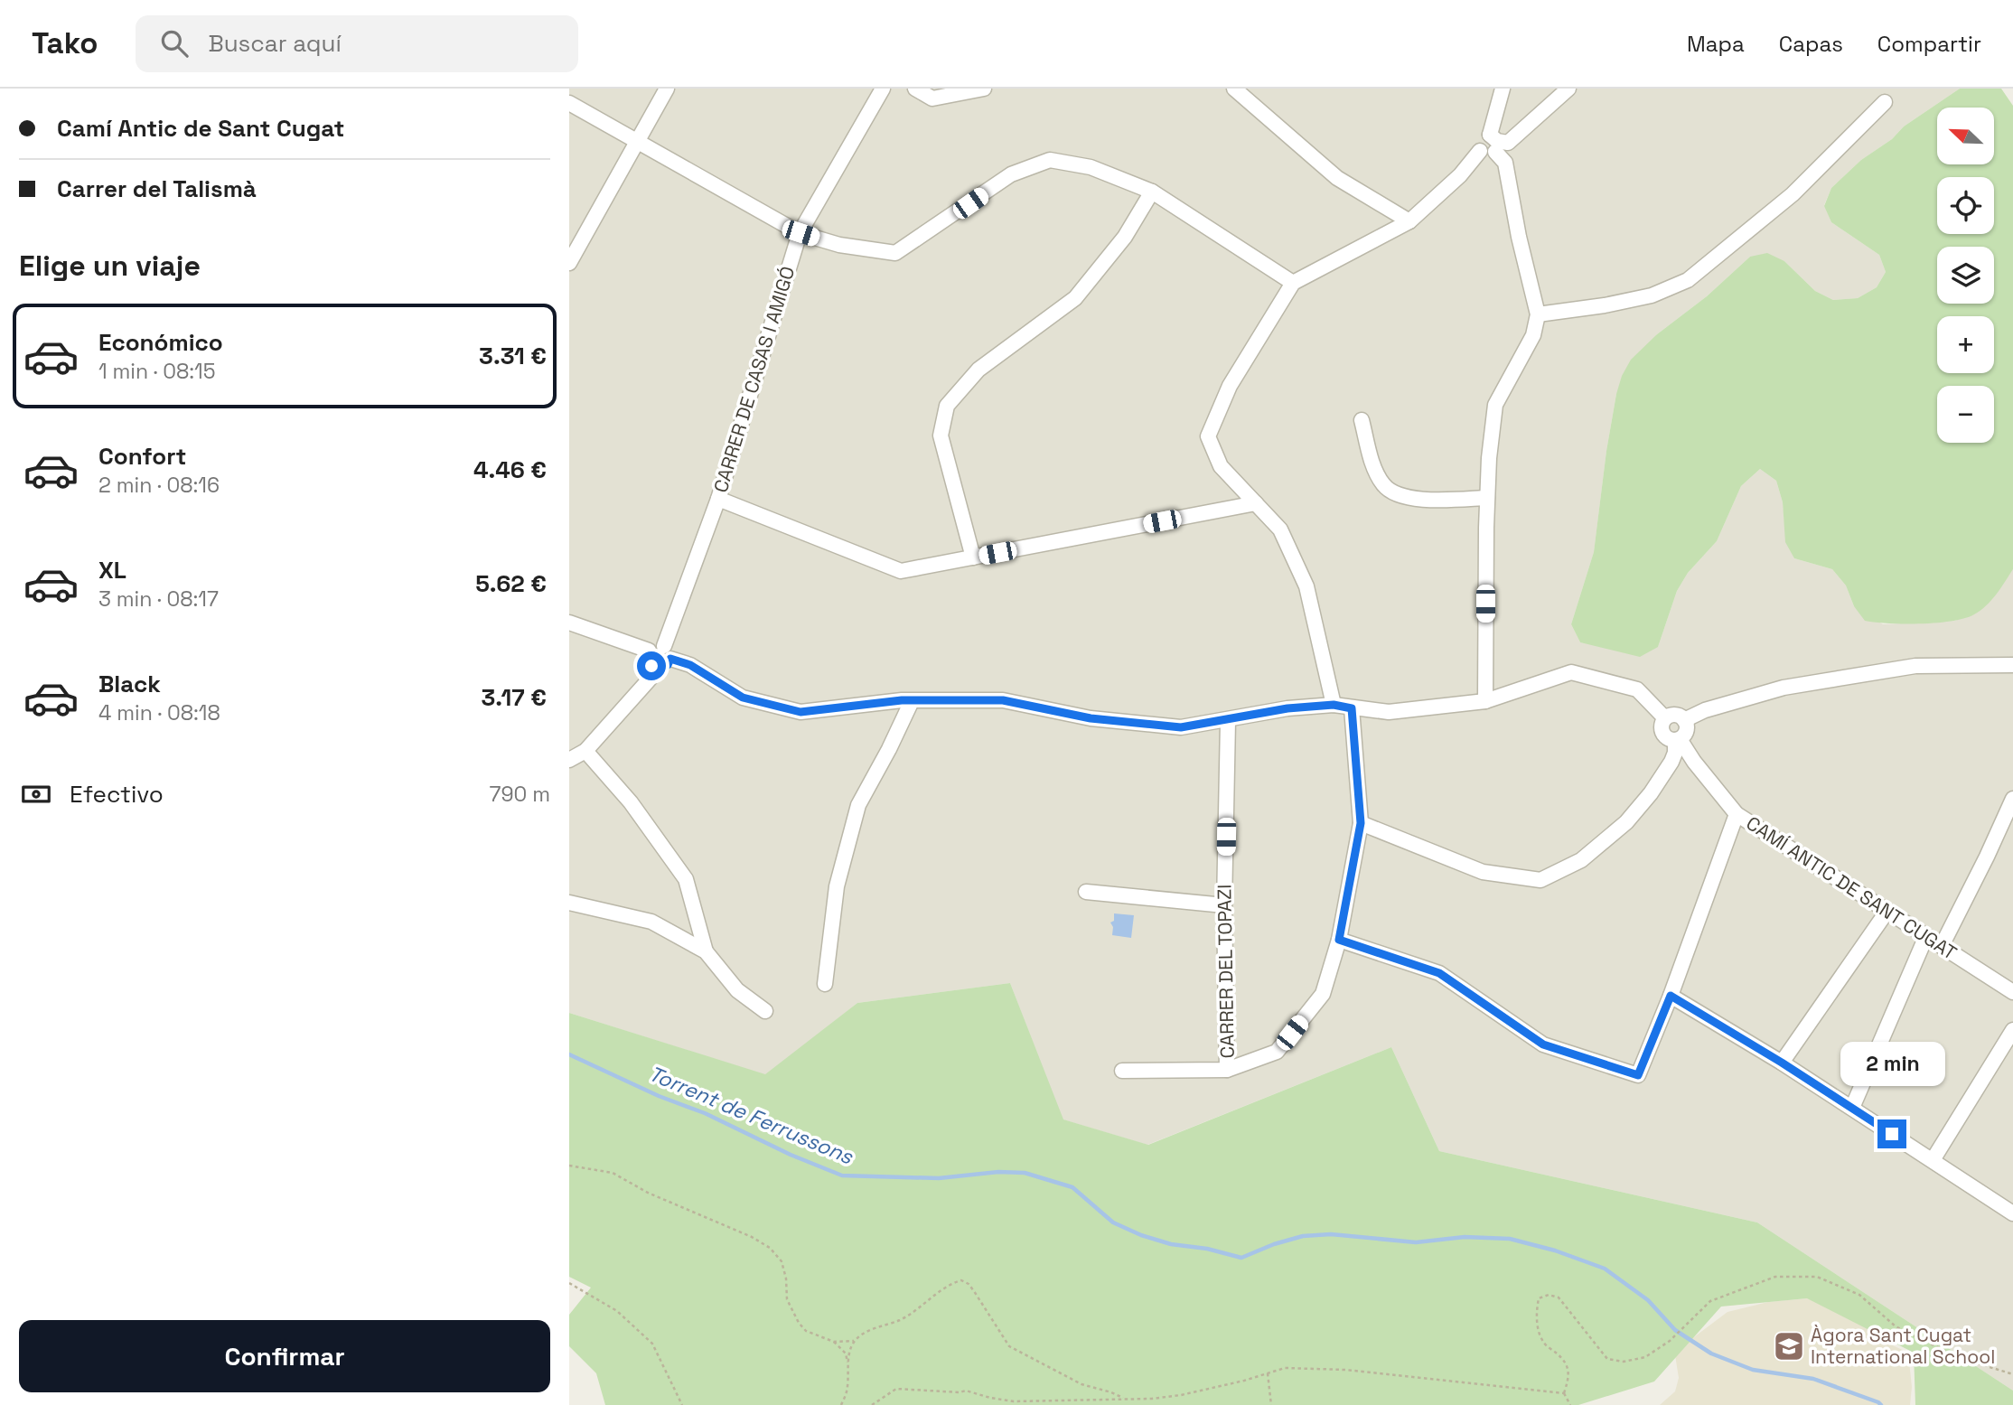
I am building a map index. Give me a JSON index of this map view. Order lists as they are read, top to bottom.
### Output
{
  "streets": {
    "street": ["CARRER DE CASAS I AMIGÓ", "CAMÍ ANTIC DE SANT CUGAT", "CARRER DEL TOPAZI"]
  },
  "water": ["Torrent de Ferrussons"],
  "places": {
    "school or university": ["Àgora Sant Cugat International School"]
  },
  "north": "top left",
  "page": {
    "header": "Tako",
    "search": "Buscar aquí",
    "nav": ["Mapa", "Capas", "Compartir"],
    "banner": ["Camí Antic de Sant Cugat", "Carrer del Talismà"],
    "map_buttons": ["+", "−"],
    "heading": "Elige un viaje",
    "list": [
      {
        "name": "Económico",
        "note": "1 min · 08:15",
        "value": "3.31 €"
      },
      {
        "name": "Confort",
        "note": "2 min · 08:16",
        "value": "4.46 €"
      },
      {
        "name": "XL",
        "note": "3 min · 08:17",
        "value": "5.62 €"
      },
      {
        "name": "Black",
        "note": "4 min · 08:18",
        "value": "3.17 €"
      }
    ],
    "pay": ["Efectivo", "790 m"],
    "bubble": "2 min",
    "buttons": "Confirmar"
  }
}
